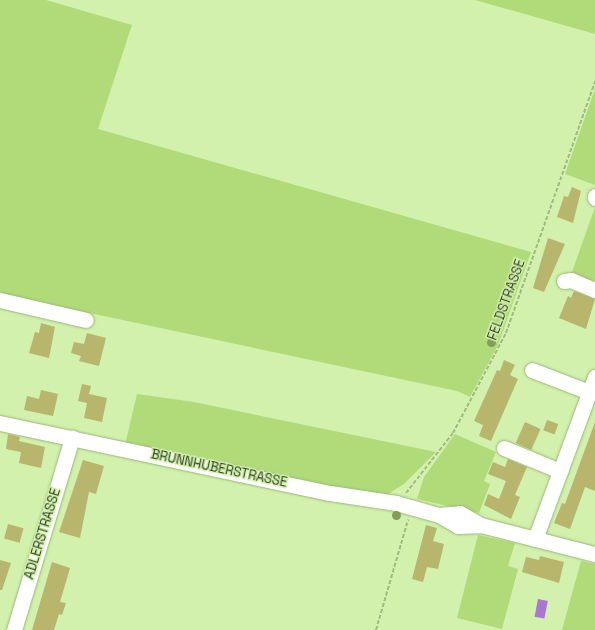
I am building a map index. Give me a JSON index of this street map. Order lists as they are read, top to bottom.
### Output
{
  "streets": {
    "street": ["BRUNNHUBERSTRASSE", "ADLERSTRASSE"],
    "path": ["FELDSTRASSE"]
  },
  "crossings": [
    ["FELDSTRASSE", "BRUNNHUBERSTRASSE"],
    ["BRUNNHUBERSTRASSE", "ADLERSTRASSE"]
  ]
}
